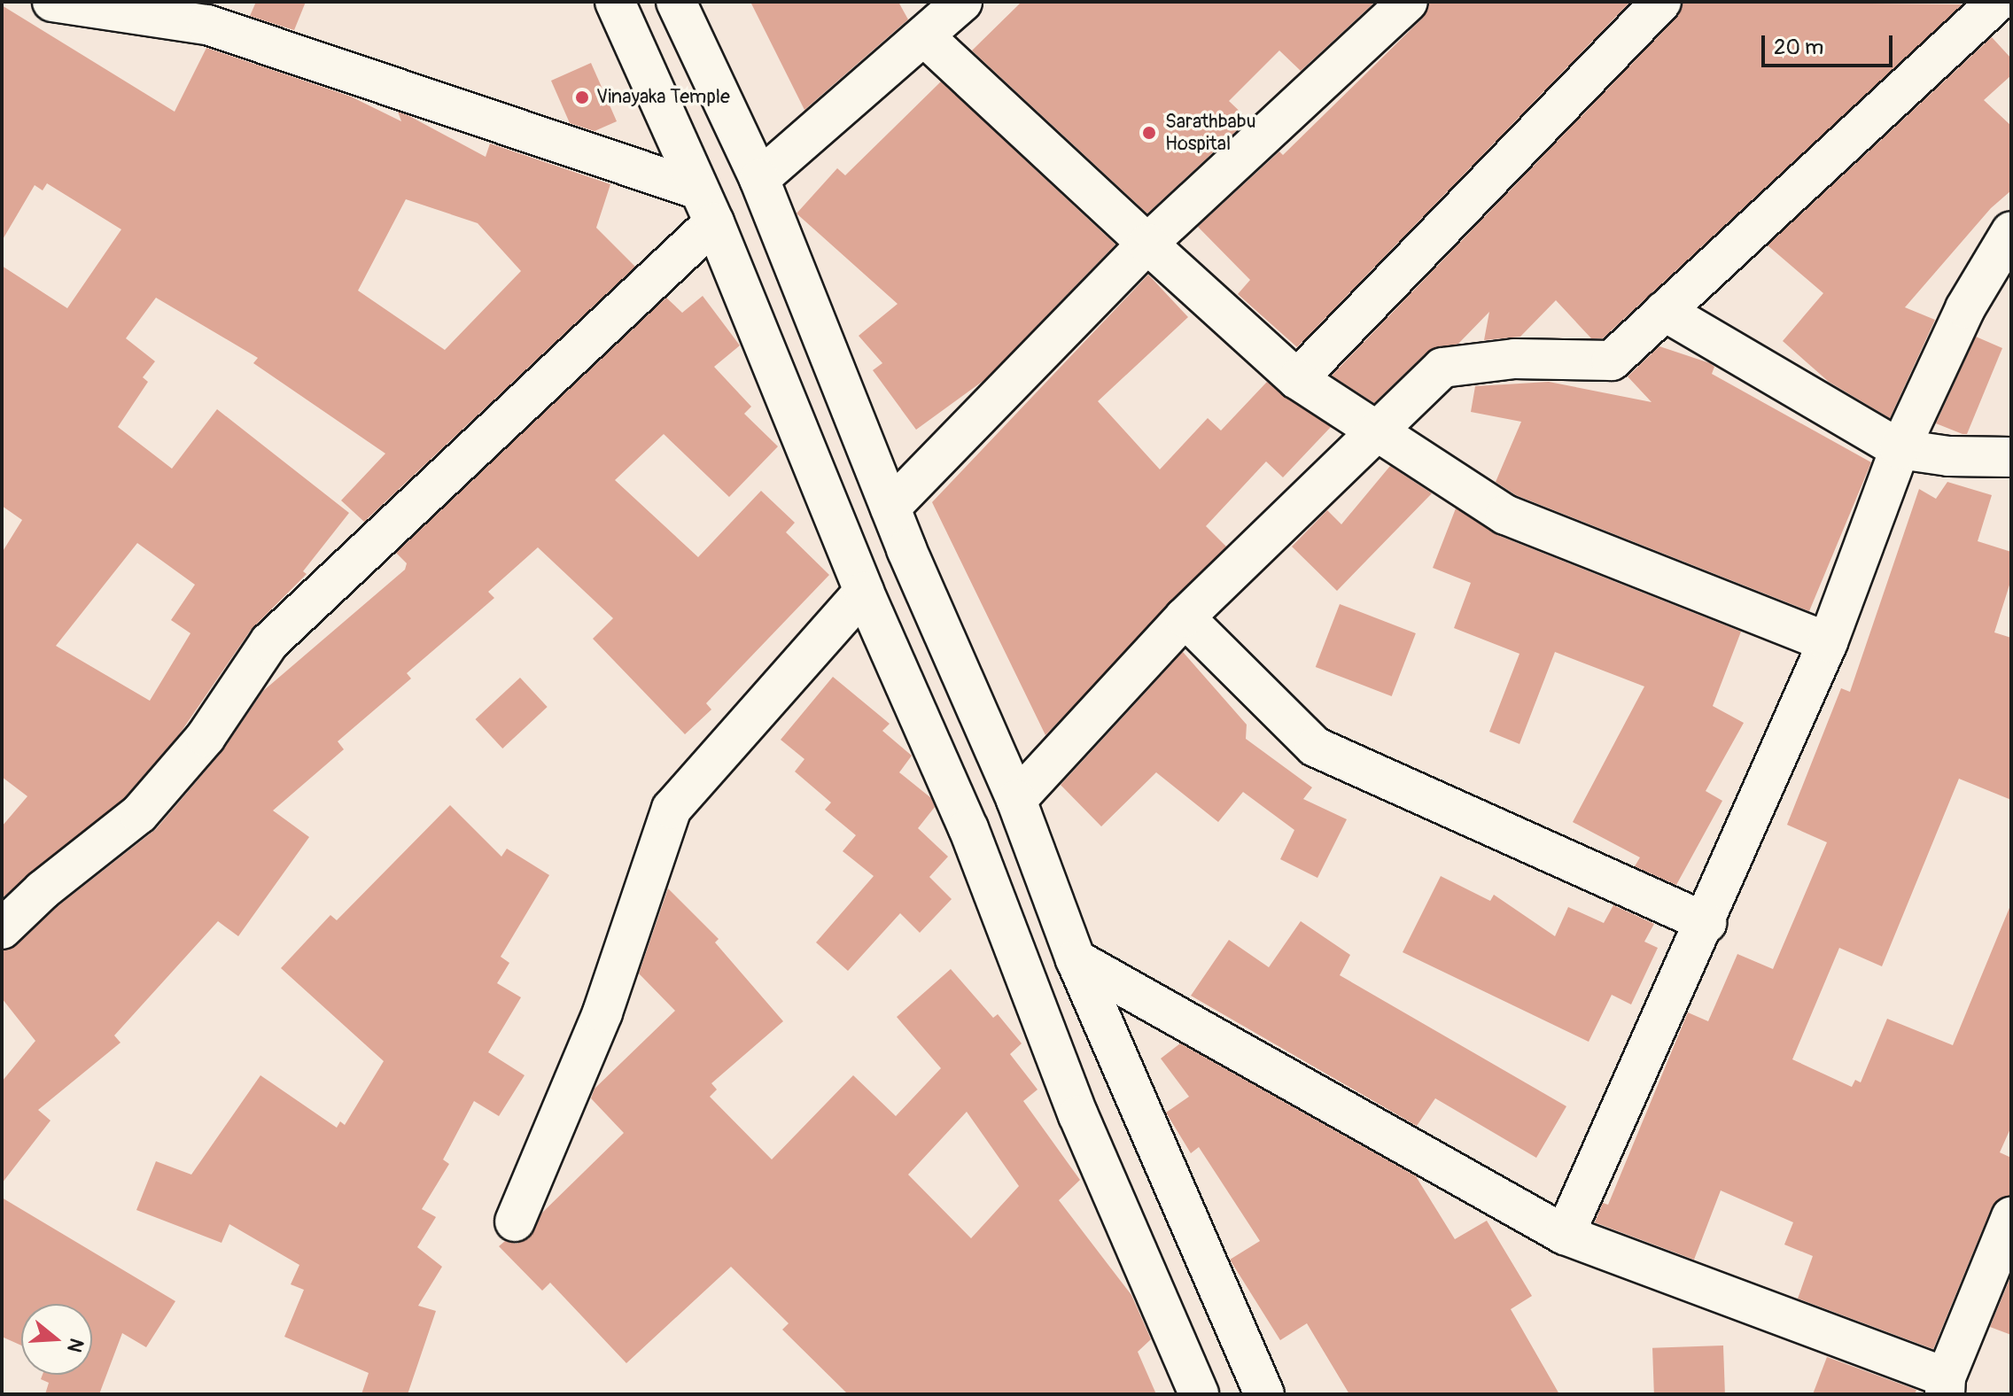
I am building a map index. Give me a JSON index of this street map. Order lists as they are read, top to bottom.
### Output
{
  "places": ["Vinayaka Temple", "Sarathbabu Hospital"],
  "scale_bar": "20 m",
  "north": "right"
}
